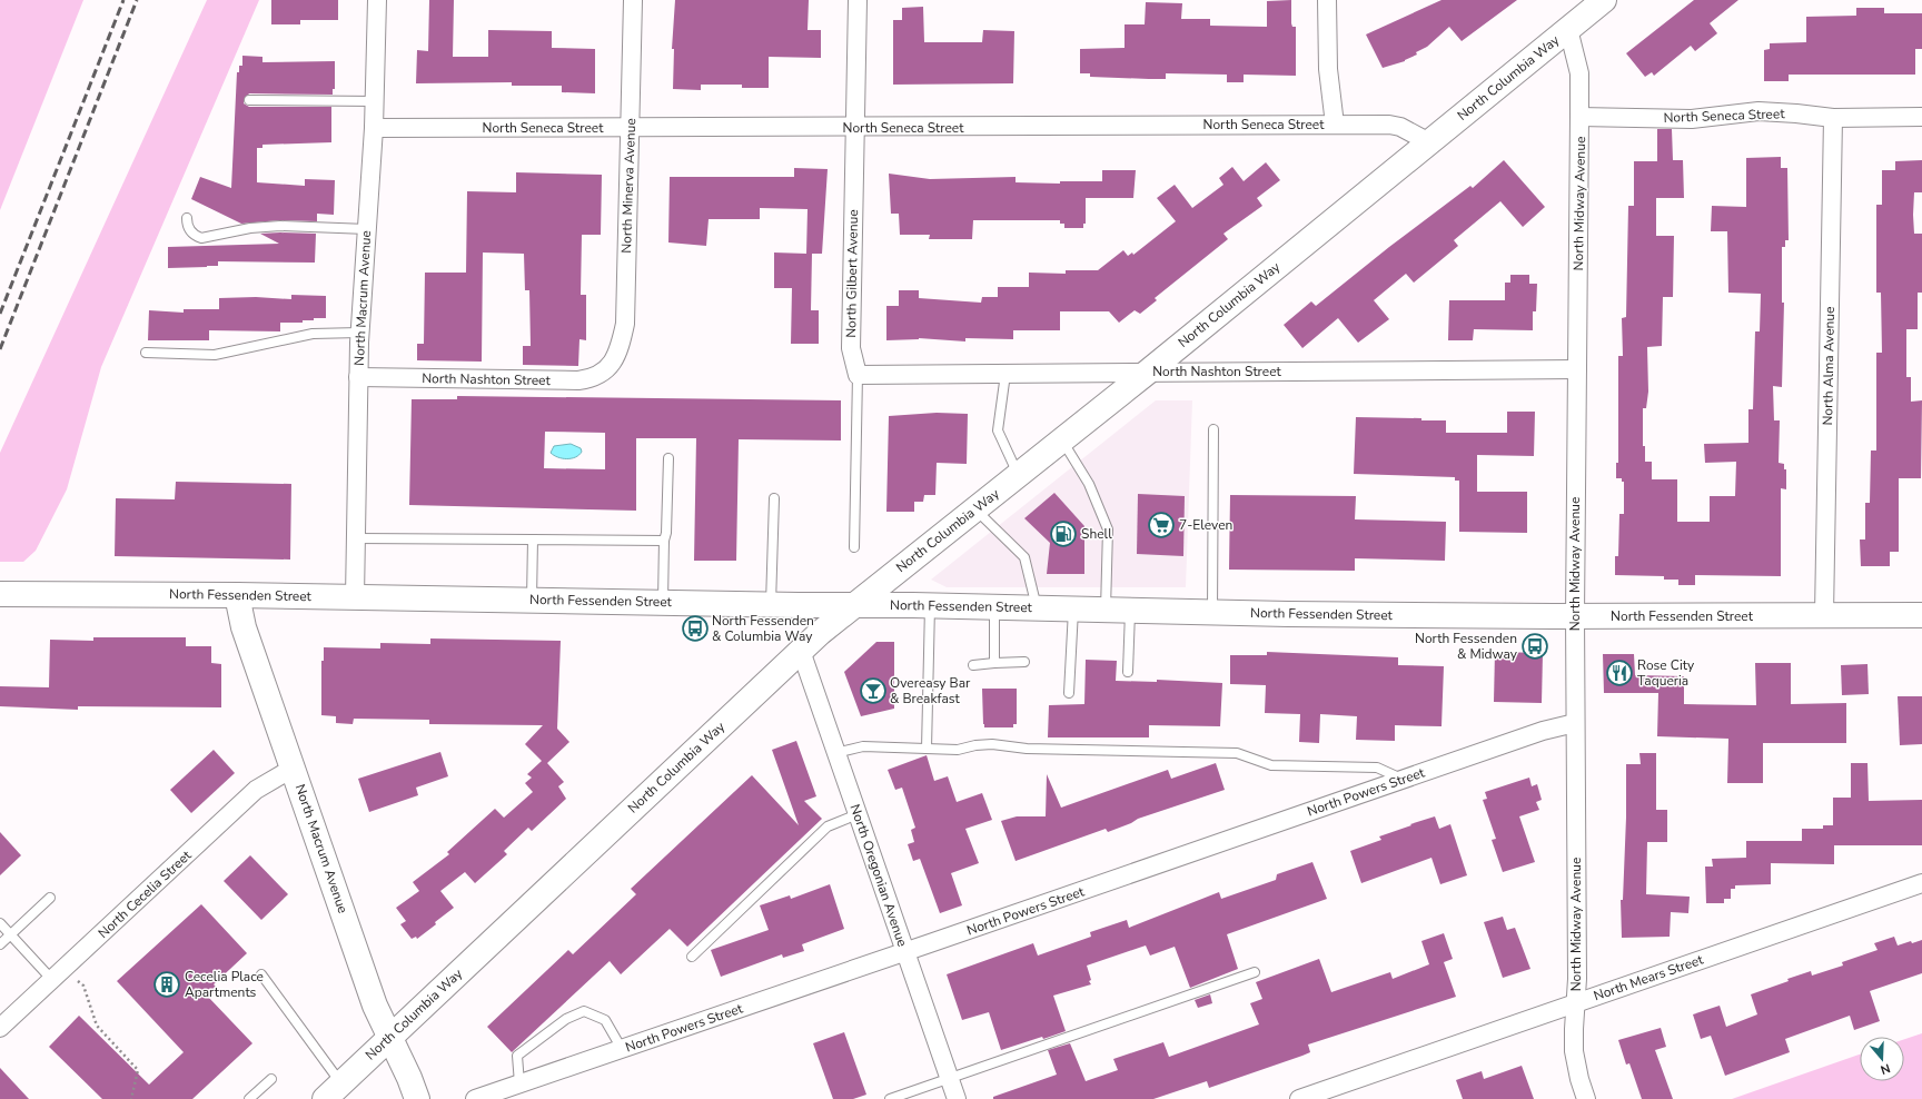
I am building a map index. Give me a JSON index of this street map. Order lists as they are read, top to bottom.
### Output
{
  "streets": {
    "street": [
      "North Columbia Way",
      "North Seneca Street",
      "North Minerva Avenue",
      "North Midway Avenue",
      "North Gilbert Avenue",
      "North Macrum Avenue",
      "North Alma Avenue",
      "North Nashton Street",
      "North Fessenden Street",
      "North Powers Street",
      "North Oregonian Avenue",
      "North Cecelia Street",
      "North Mears Street"
    ]
  },
  "crossings": [
    ["North Columbia Way", "North Seneca Street"],
    ["North Columbia Way", "North Midway Avenue"],
    ["North Columbia Way", "North Macrum Avenue"],
    ["North Columbia Way", "North Nashton Street"],
    ["North Columbia Way", "North Fessenden Street"],
    ["North Columbia Way", "North Oregonian Avenue"],
    ["North Seneca Street", "North Minerva Avenue"],
    ["North Seneca Street", "North Midway Avenue"],
    ["North Seneca Street", "North Gilbert Avenue"],
    ["North Seneca Street", "North Macrum Avenue"],
    ["North Seneca Street", "North Alma Avenue"],
    ["North Minerva Avenue", "North Nashton Street"],
    ["North Midway Avenue", "North Nashton Street"],
    ["North Midway Avenue", "North Fessenden Street"],
    ["North Midway Avenue", "North Powers Street"],
    ["North Midway Avenue", "North Mears Street"],
    ["North Gilbert Avenue", "North Nashton Street"],
    ["North Macrum Avenue", "North Nashton Street"],
    ["North Macrum Avenue", "North Fessenden Street"],
    ["North Macrum Avenue", "North Cecelia Street"],
    ["North Alma Avenue", "North Fessenden Street"],
    ["North Powers Street", "North Oregonian Avenue"]
  ],
  "places": {
    "supermarket": ["7-Eleven"],
    "fuel station": ["Shell"],
    "bus stop": ["North Fessenden & Columbia Way", "North Fessenden & Midway"],
    "restaurant": ["Rose City Taqueria"],
    "bar": ["Overeasy Bar & Breakfast"],
    "building": ["Cecelia Place Apartments"]
  },
  "north": "bottom"
}
